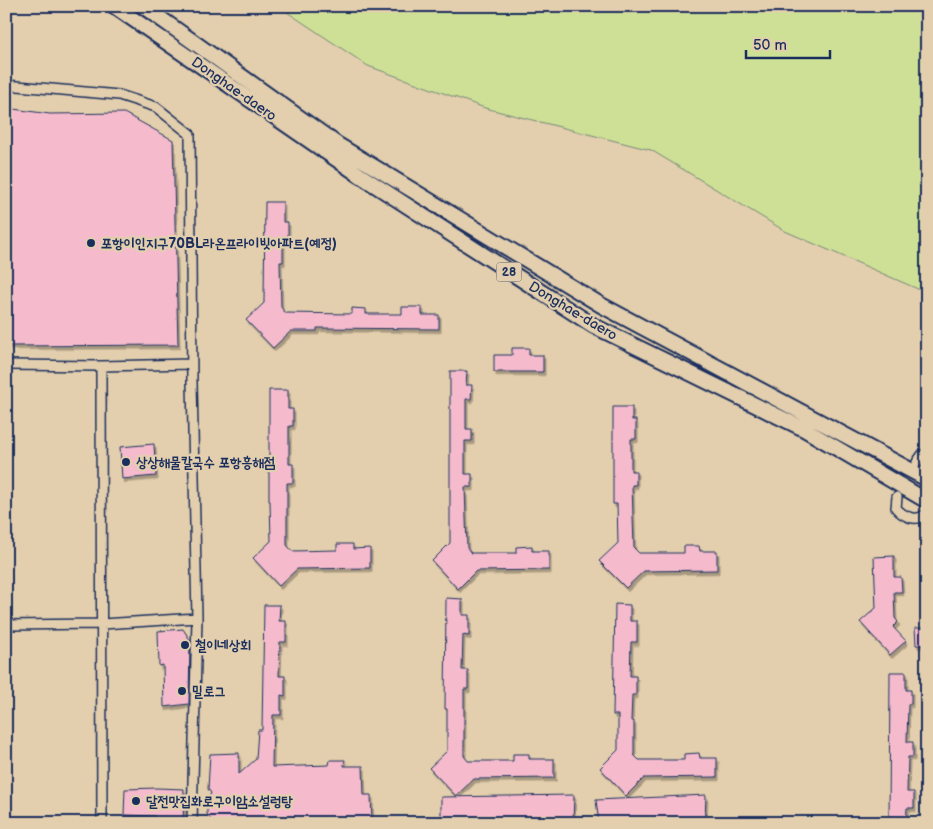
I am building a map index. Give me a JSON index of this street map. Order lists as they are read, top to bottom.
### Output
{
  "streets": {
    "main road": ["Donghae-daero", "28"]
  },
  "places": [
    "포항이인지구70BL라온프라이빗아파트(예정)",
    "상상해물칼국수 포항흥해점",
    "철이네상회",
    "밀로그",
    "달전맛집화로구이암소설렁탕"
  ],
  "scale_bar": "50 m"
}
